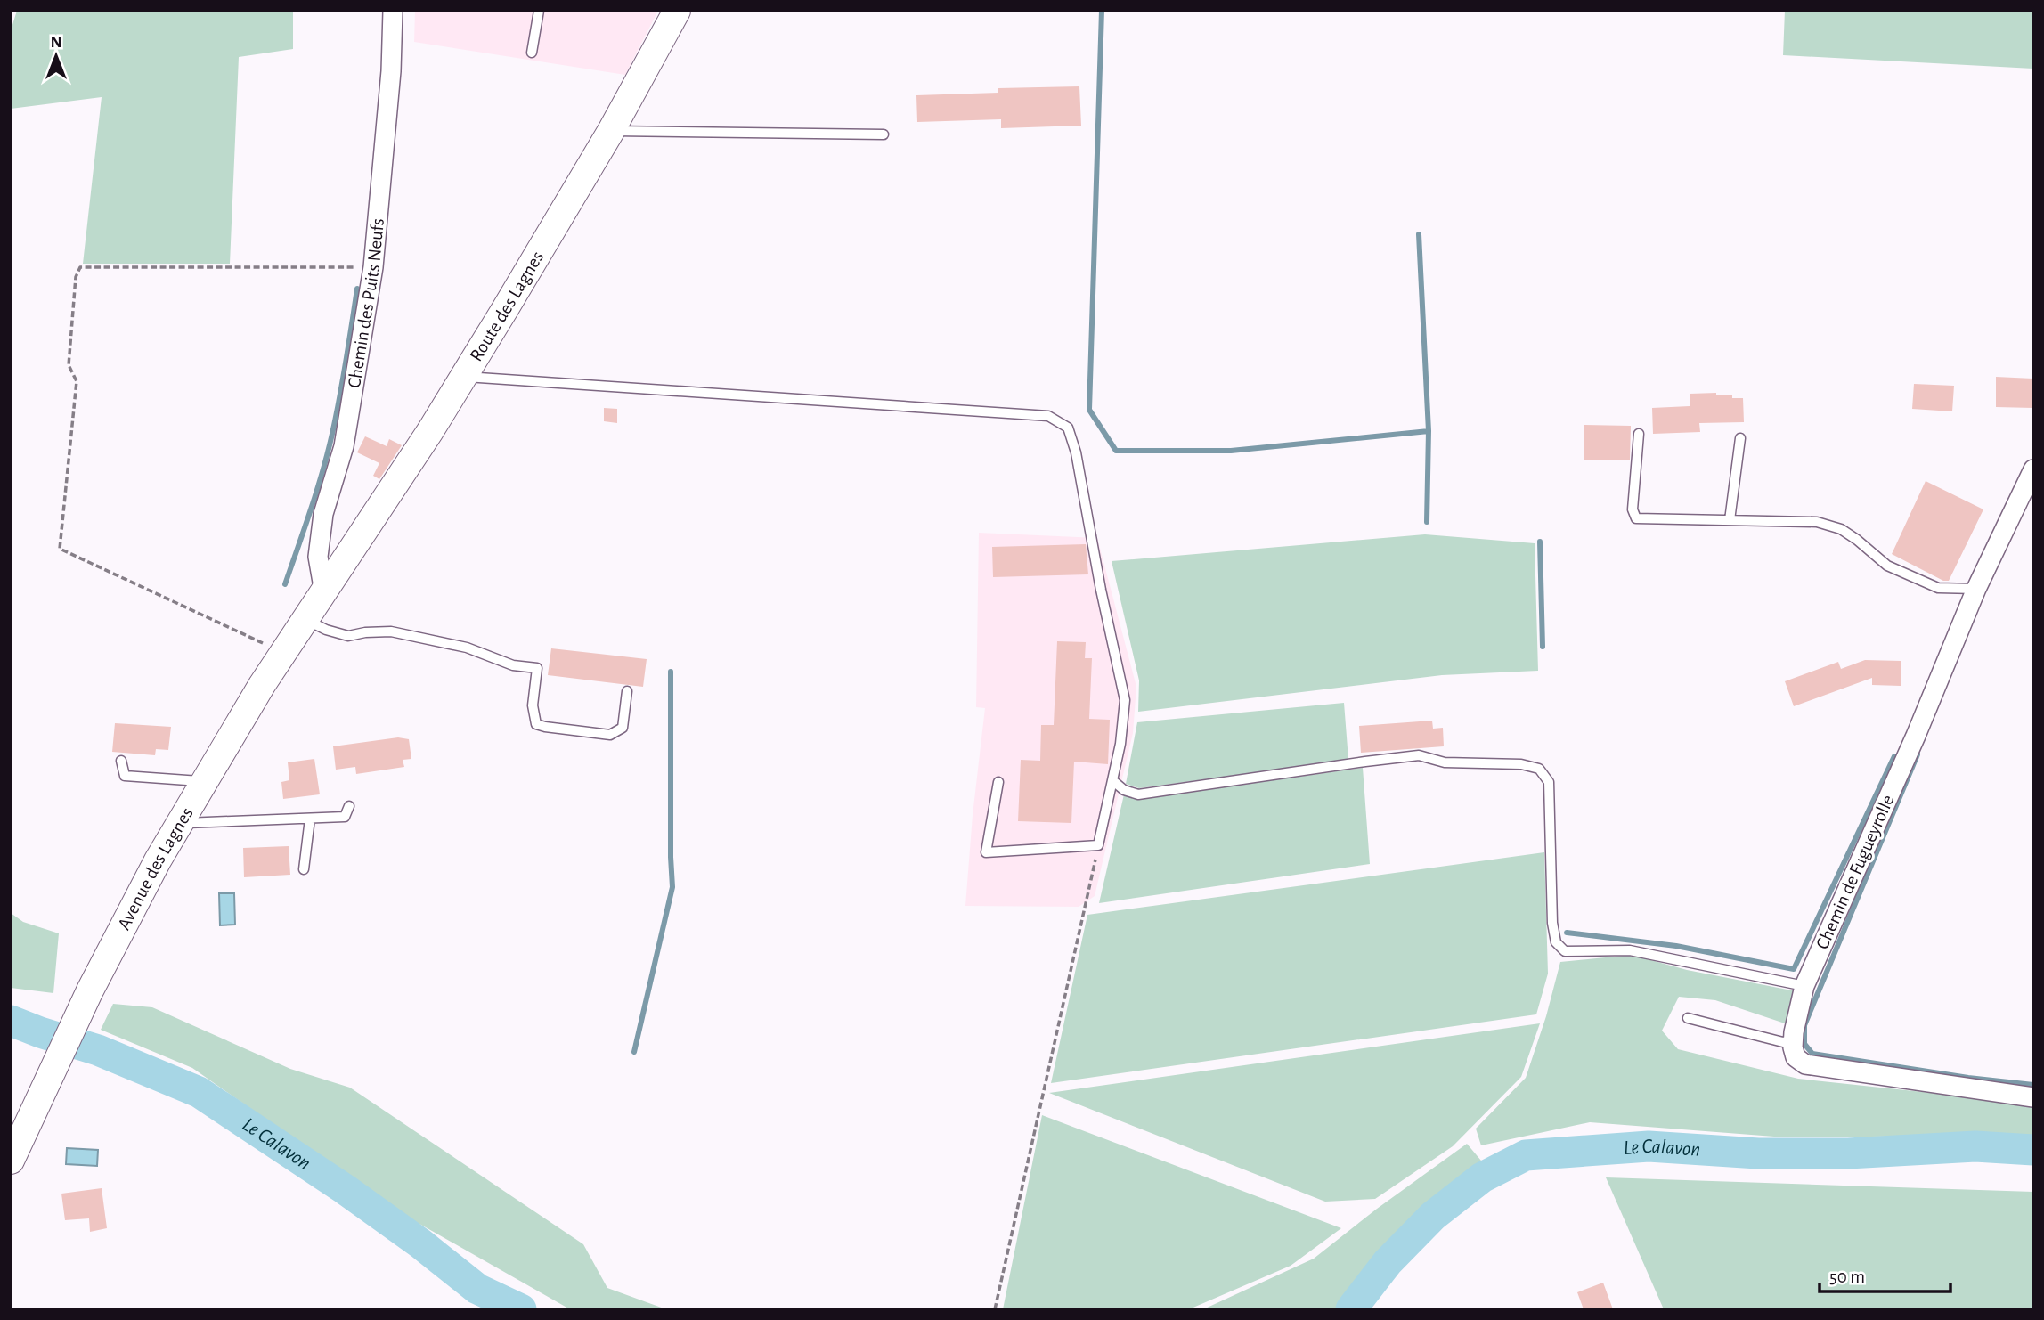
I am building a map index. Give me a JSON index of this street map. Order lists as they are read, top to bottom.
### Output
{
  "streets": {
    "street": [
      "Chemin des Puits Neufs",
      "Route des Lagnes",
      "Avenue des Lagnes",
      "Chemin de Fugueyrolle"
    ]
  },
  "crossings": [
    ["Chemin des Puits Neufs", "Route des Lagnes"],
    ["Chemin des Puits Neufs", "Avenue des Lagnes"],
    ["Route des Lagnes", "Avenue des Lagnes"]
  ],
  "water": ["Le Calavon"],
  "scale_bar": "50 m",
  "north": "top"
}
